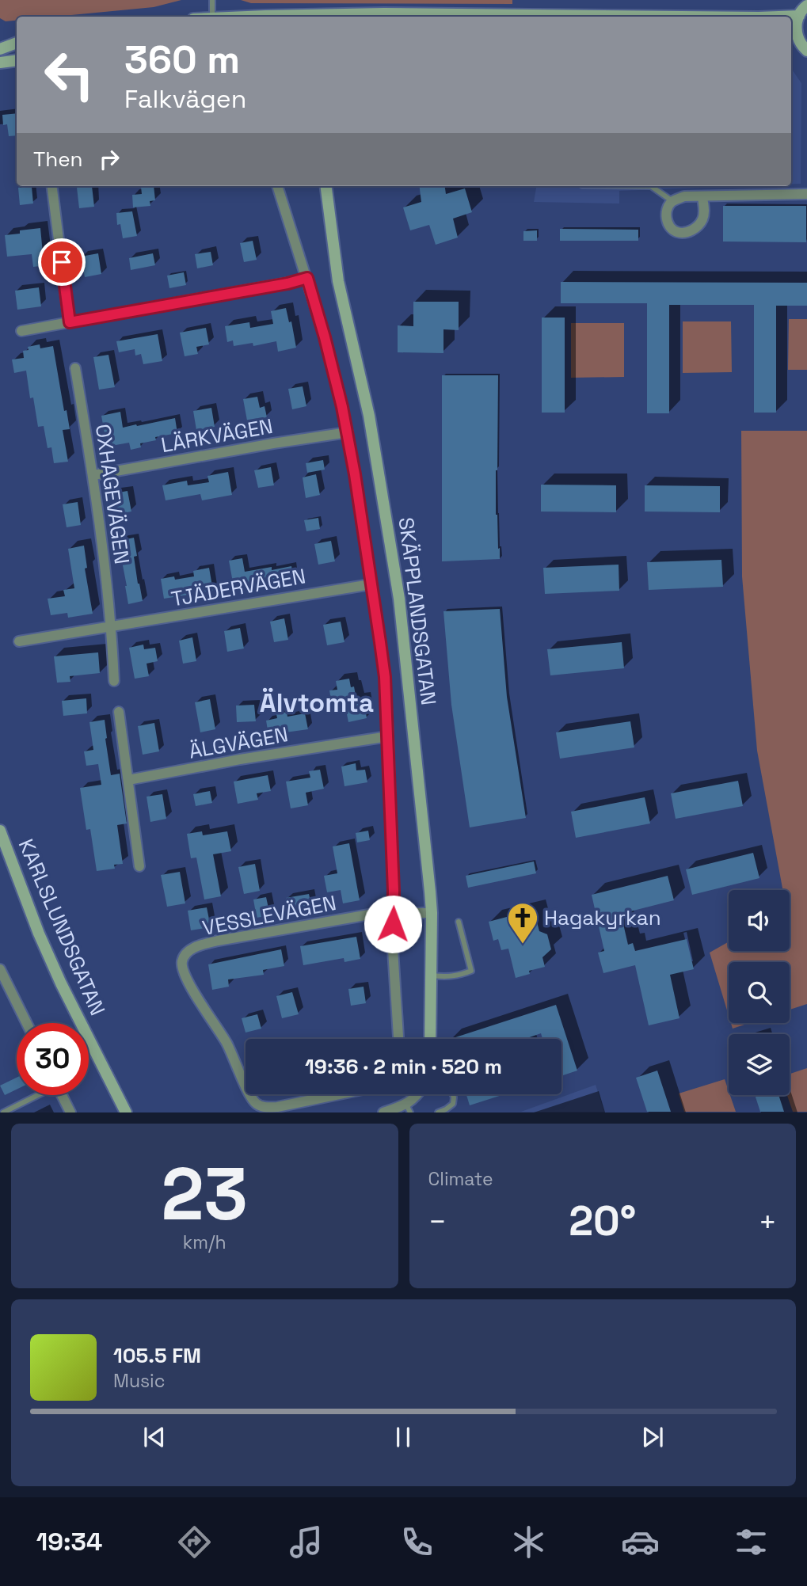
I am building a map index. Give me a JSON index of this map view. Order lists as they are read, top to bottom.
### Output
{
  "streets": {
    "main road": ["SKÄPPLANDSGATAN", "KARLSLUNDSGATAN"],
    "street": [
      "LÄRKVÄGEN",
      "OXHAGEVÄGEN",
      "TJÄDERVÄGEN",
      "ÄLGVÄGEN",
      "VESSLEVÄGEN"
    ]
  },
  "crossings": [
    ["LÄRKVÄGEN", "OXHAGEVÄGEN"],
    ["OXHAGEVÄGEN", "TJÄDERVÄGEN"],
    ["SKÄPPLANDSGATAN", "VESSLEVÄGEN"]
  ],
  "districts": ["Älvtomta"],
  "places": {
    "church": ["Hagakyrkan"]
  },
  "page": {
    "turn": ["360 m", "Falkvägen"],
    "then": "Then",
    "limit": "30",
    "trip": "19:36 · 2 min · 520 m",
    "tile": [
      ["23", "km/h"],
      "Climate"
    ],
    "heat": ["−", "20°", "+"],
    "song": ["105.5 FM", "Music"],
    "tabs": "19:34"
  }
}
